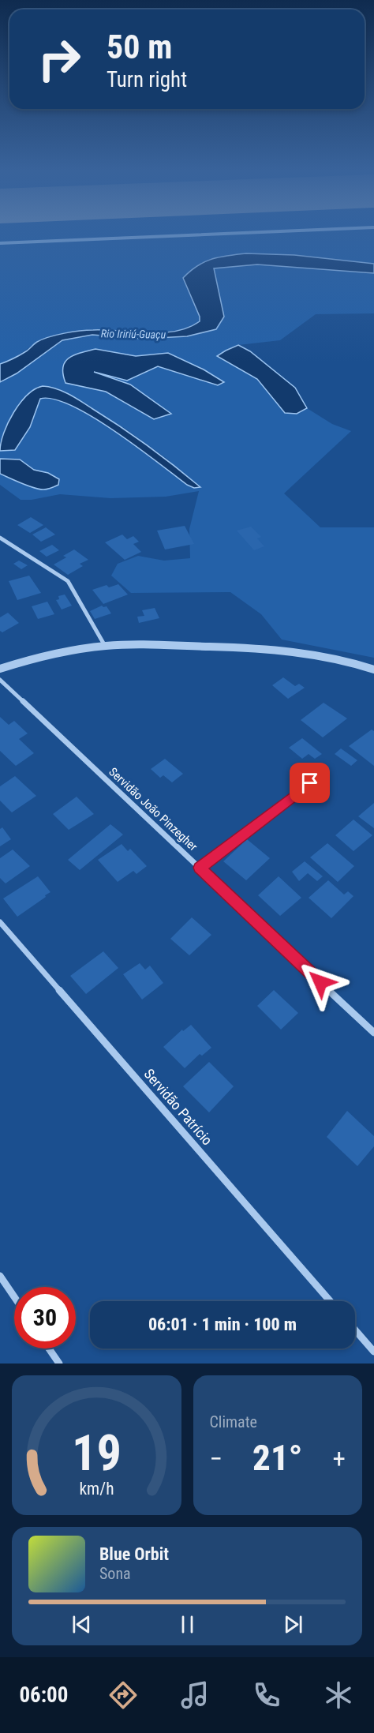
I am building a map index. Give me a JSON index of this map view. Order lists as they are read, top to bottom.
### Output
{
  "streets": {
    "street": ["Servidão João Pinzegher", "Servidão Patrício"]
  },
  "water": ["Rio Iririú-Guaçu"],
  "page": {
    "turn": ["50 m", "Turn right"],
    "limit": "30",
    "trip": "06:01 · 1 min · 100 m",
    "tile": "Climate",
    "heat": ["−", "21°", "+"],
    "song": ["Blue Orbit", "Sona"],
    "tabs": "06:00",
    "gauge": ["19", "km/h"]
  }
}
